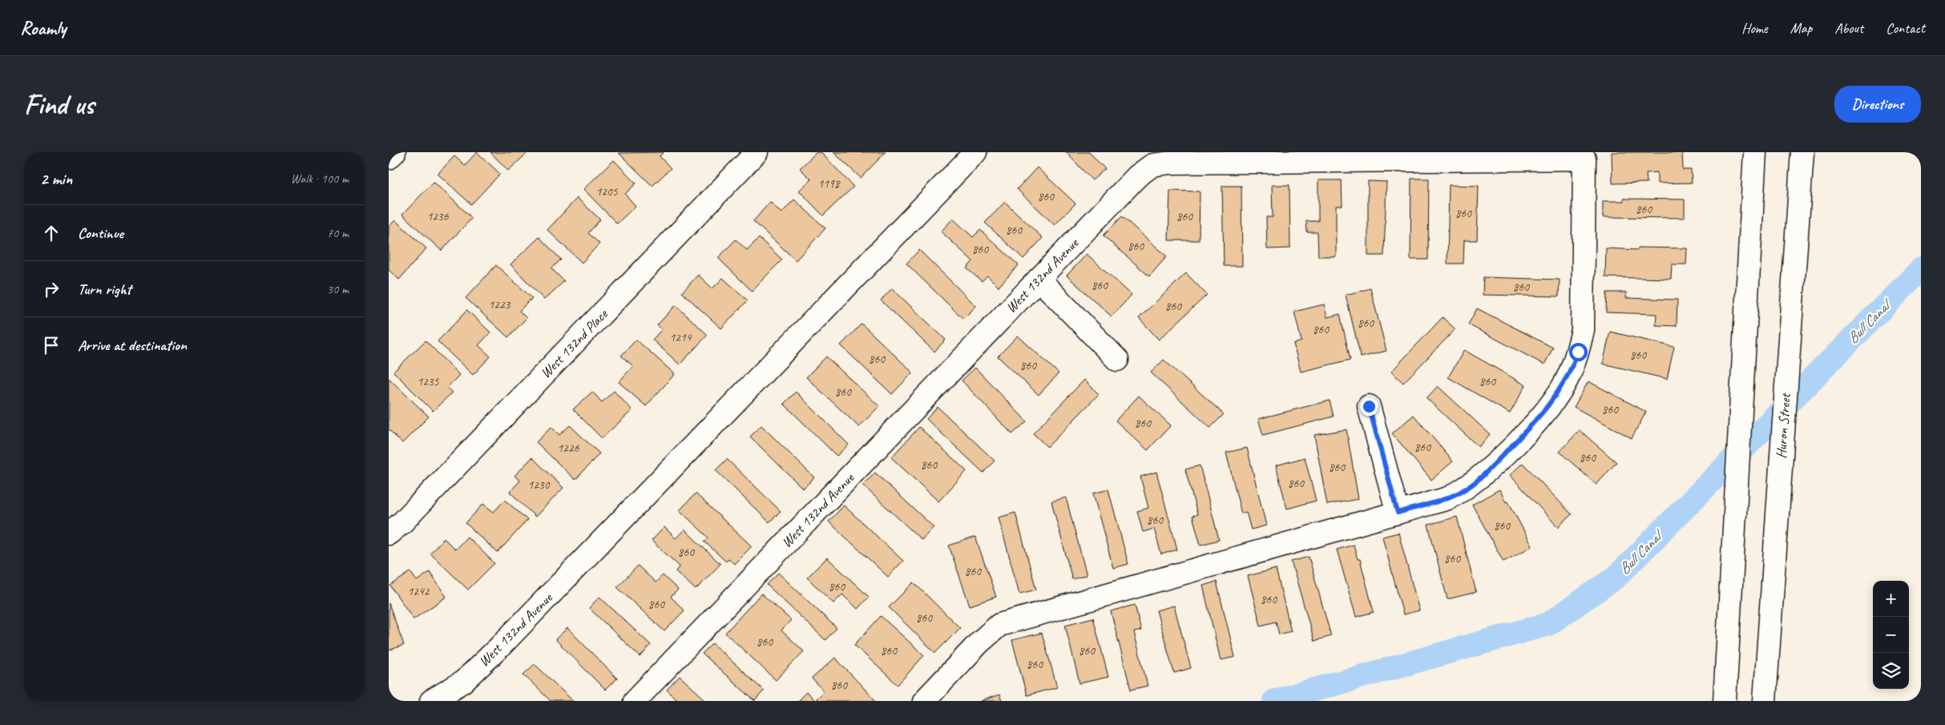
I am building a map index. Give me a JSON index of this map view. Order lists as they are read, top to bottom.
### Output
{
  "streets": {
    "street": ["West 132nd Avenue", "West 132nd Place", "Huron Street"]
  },
  "water": ["Bull Canal"],
  "house_numbers": [
    "1198",
    "1205",
    "860",
    "860",
    "860",
    "1236",
    "860",
    "860",
    "860",
    "860",
    "860",
    "860",
    "1223",
    "860",
    "860",
    "860",
    "1214",
    "860",
    "860",
    "860",
    "1235",
    "860",
    "860",
    "860",
    "860",
    "860",
    "1226",
    "860",
    "860",
    "860",
    "860",
    "1230",
    "860",
    "860",
    "860",
    "860",
    "860",
    "860",
    "1242",
    "860",
    "860",
    "860",
    "860",
    "860",
    "860",
    "860",
    "860"
  ],
  "page": {
    "header": "Roamly",
    "nav": [
      "Home",
      "Map",
      "About",
      "Contact"
    ],
    "buttons": "Directions",
    "title": "Find us",
    "heading": ["2 min", "Walk · 100 m"],
    "list": [
      ["Continue", "70 m"],
      ["Turn right", "30 m"],
      "Arrive at destination"
    ],
    "map_buttons": ["+", "−"]
  }
}
